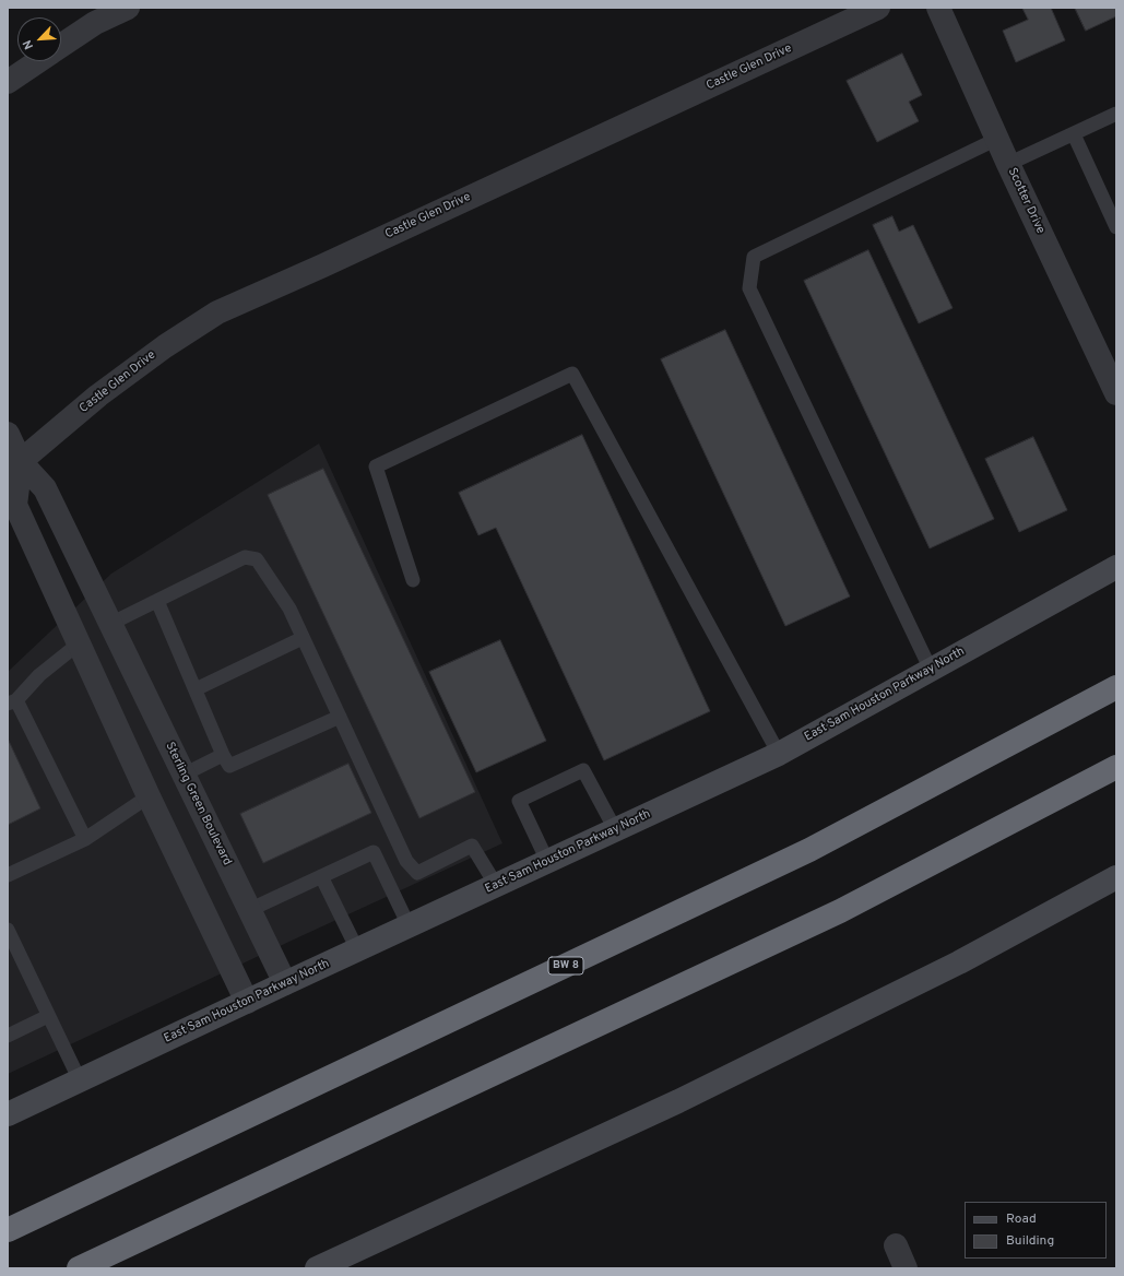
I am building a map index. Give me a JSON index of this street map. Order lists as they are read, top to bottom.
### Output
{
  "streets": {
    "highway": ["BW 8"],
    "main road": ["East Sam Houston Parkway North"],
    "street": ["Castle Glen Drive", "Scotter Drive", "Sterling Green Boulevard"]
  },
  "crossings": [
    ["Castle Glen Drive", "Sterling Green Boulevard"],
    ["East Sam Houston Parkway North", "Sterling Green Boulevard"]
  ],
  "legend": ["Road", "Building"],
  "north": "bottom left"
}
